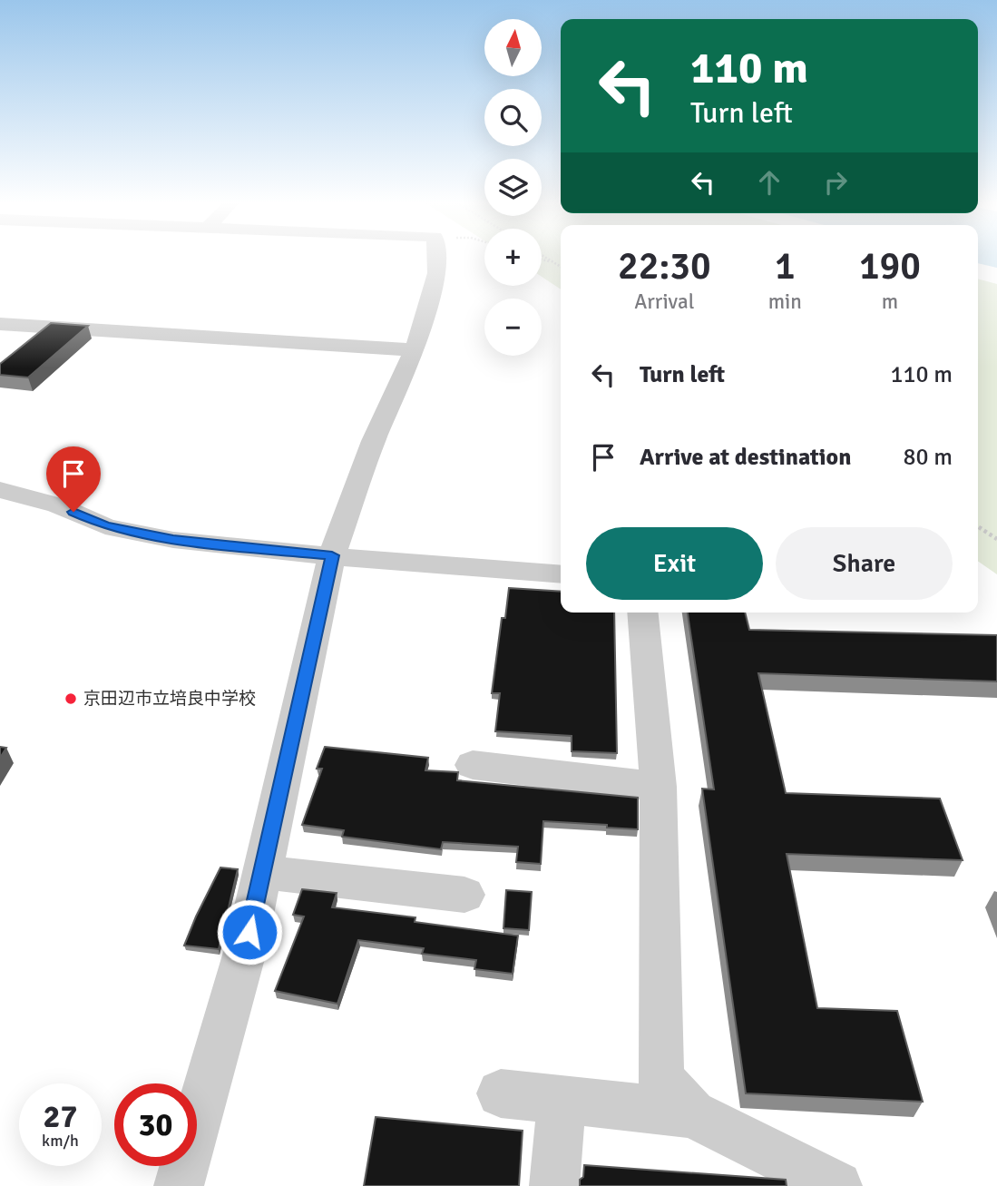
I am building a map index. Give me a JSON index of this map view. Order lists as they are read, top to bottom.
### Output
{
  "places": ["京田辺市立培良中学校"],
  "north": "top",
  "page": {
    "map_buttons": ["+", "−"],
    "turn": ["110 m", "Turn left"],
    "eta": [
      "22:30",
      "Arrival",
      "1",
      "min",
      "190",
      "m"
    ],
    "list": [
      {
        "name": "Turn left",
        "value": "110 m"
      },
      {
        "name": "Arrive at destination",
        "value": "80 m"
      }
    ],
    "buttons": ["Exit", "Share"],
    "speed": "27 km/h",
    "limit": "30"
  }
}
